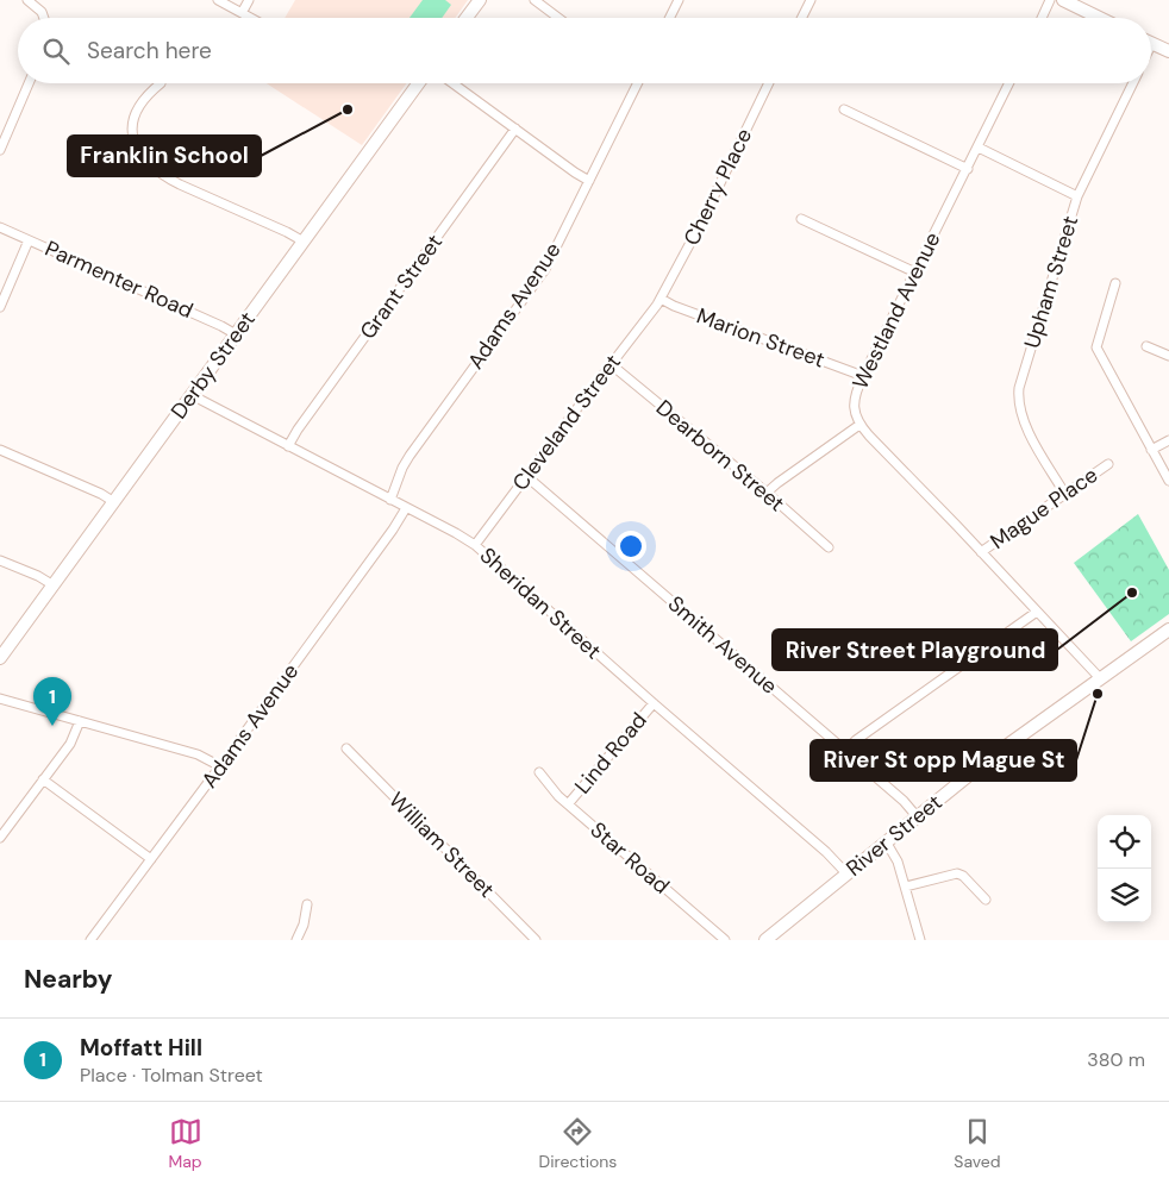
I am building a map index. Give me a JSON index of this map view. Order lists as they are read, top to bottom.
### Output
{
  "streets": {
    "street": [
      "Cherry Place",
      "Parmenter Road",
      "Upham Street",
      "Grant Street",
      "Adams Avenue",
      "Westland Avenue",
      "Marion Street",
      "Derby Street",
      "Cleveland Street",
      "Dearborn Street",
      "Mague Place",
      "Sheridan Street",
      "Smith Avenue",
      "Lind Road",
      "River Street",
      "William Street",
      "Star Road"
    ]
  },
  "crossings": [
    ["Cherry Place", "Marion Street"],
    ["Cherry Place", "Cleveland Street"],
    ["Parmenter Road", "Derby Street"],
    ["Upham Street", "Mague Place"],
    ["Grant Street", "Sheridan Street"],
    ["Adams Avenue", "Sheridan Street"],
    ["Westland Avenue", "Marion Street"],
    ["Marion Street", "Cleveland Street"],
    ["Derby Street", "Sheridan Street"],
    ["Cleveland Street", "Dearborn Street"],
    ["Cleveland Street", "Sheridan Street"],
    ["Cleveland Street", "Smith Avenue"],
    ["Sheridan Street", "Lind Road"],
    ["Sheridan Street", "River Street"],
    ["Smith Avenue", "River Street"],
    ["Lind Road", "Star Road"]
  ],
  "places": ["Franklin School", "River Street Playground", "River St opp Mague St"],
  "page": {
    "search": "Search here",
    "pins": "1",
    "heading": "Nearby",
    "list": [
      {
        "mark": "1",
        "name": "Moffatt Hill",
        "note": "Place · Tolman Street",
        "value": "380 m"
      }
    ],
    "nav": ["Map", "Directions", "Saved"]
  }
}
